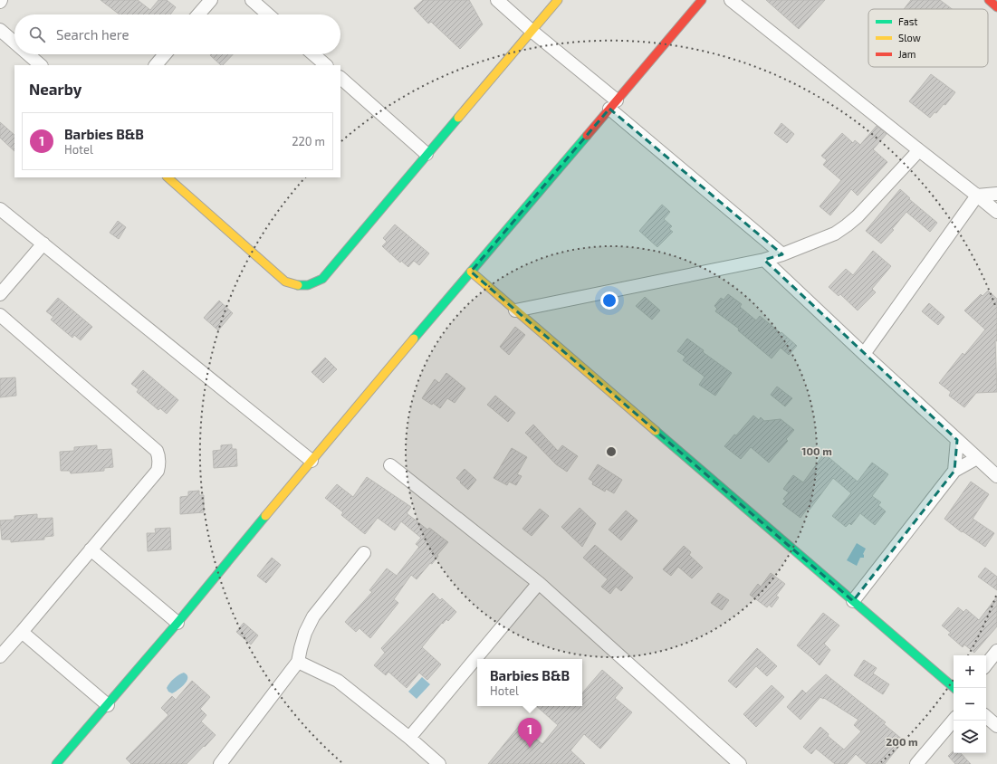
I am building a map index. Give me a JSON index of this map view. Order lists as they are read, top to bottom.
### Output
{
  "legend": ["Fast", "Slow", "Jam"],
  "page": {
    "search": "Search here",
    "heading": "Nearby",
    "list": [
      {
        "mark": "1",
        "name": "Barbies B&B",
        "note": "Hotel",
        "value": "220 m"
      }
    ],
    "map_buttons": ["+", "−"],
    "popup": ["Barbies B&B", "Hotel"],
    "pins": "1"
  },
  "rings": ["100 m", "200 m"]
}
